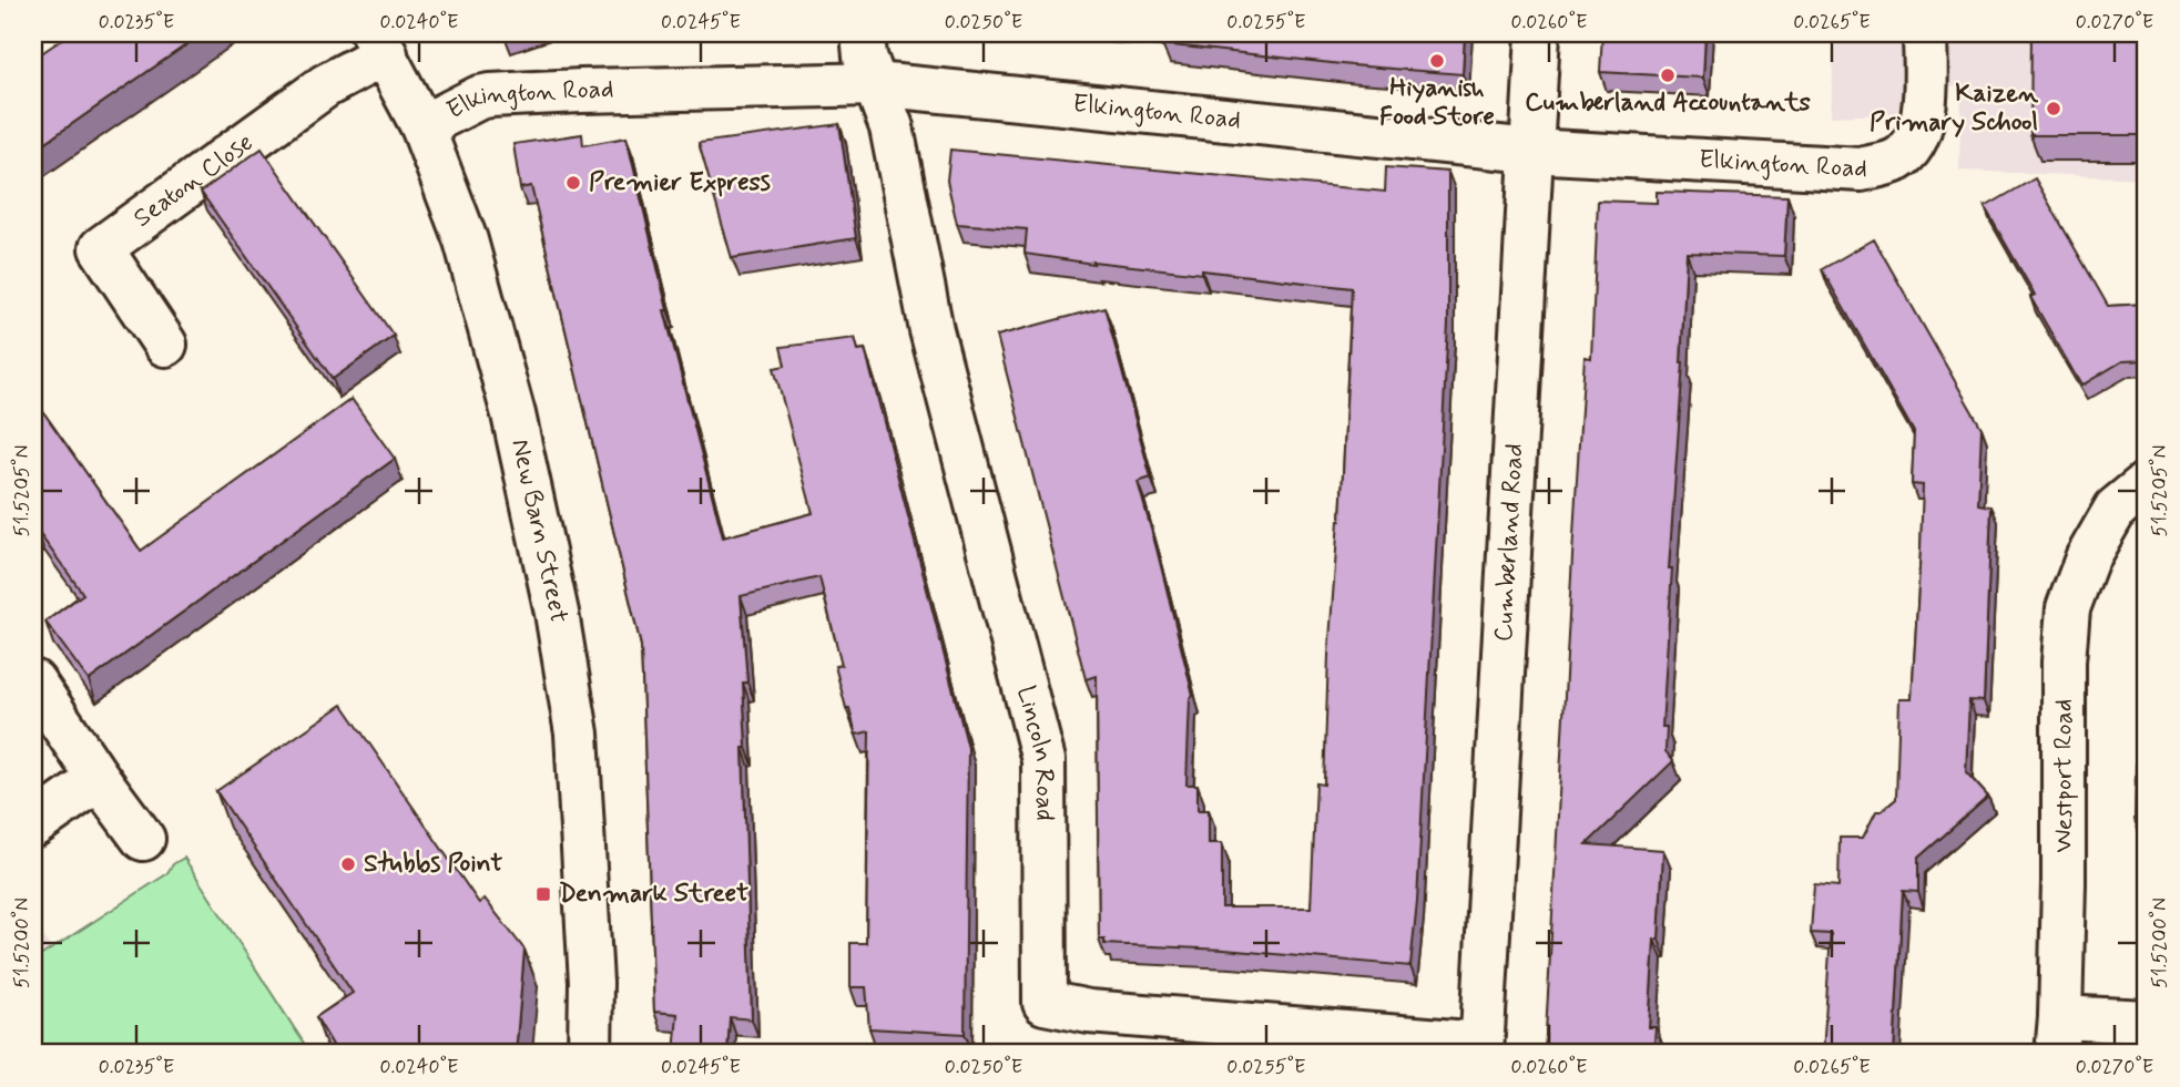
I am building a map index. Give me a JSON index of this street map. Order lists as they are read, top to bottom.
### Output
{
  "streets": {
    "street": [
      "Elkington Road",
      "Seaton Close",
      "New Barn Street",
      "Cumberland Road",
      "Lincoln Road",
      "Westport Road"
    ]
  },
  "crossings": [
    ["Elkington Road", "New Barn Street"],
    ["Elkington Road", "Cumberland Road"],
    ["Elkington Road", "Lincoln Road"],
    ["Seaton Close", "New Barn Street"],
    ["Cumberland Road", "Lincoln Road"]
  ],
  "places": {
    "other": [
      "Hiyanish Food Store",
      "Cumberland Accountants",
      "Kaizen Primary School",
      "Premier Express",
      "Stubbs Point"
    ],
    "transit": ["Denmark Street"]
  },
  "coordinates": [
    "0.0235°E",
    "0.0240°E",
    "0.0245°E",
    "0.0250°E",
    "0.0255°E",
    "0.0260°E",
    "0.0265°E",
    "0.0270°E",
    "51.5205°N",
    "51.5200°N"
  ]
}
